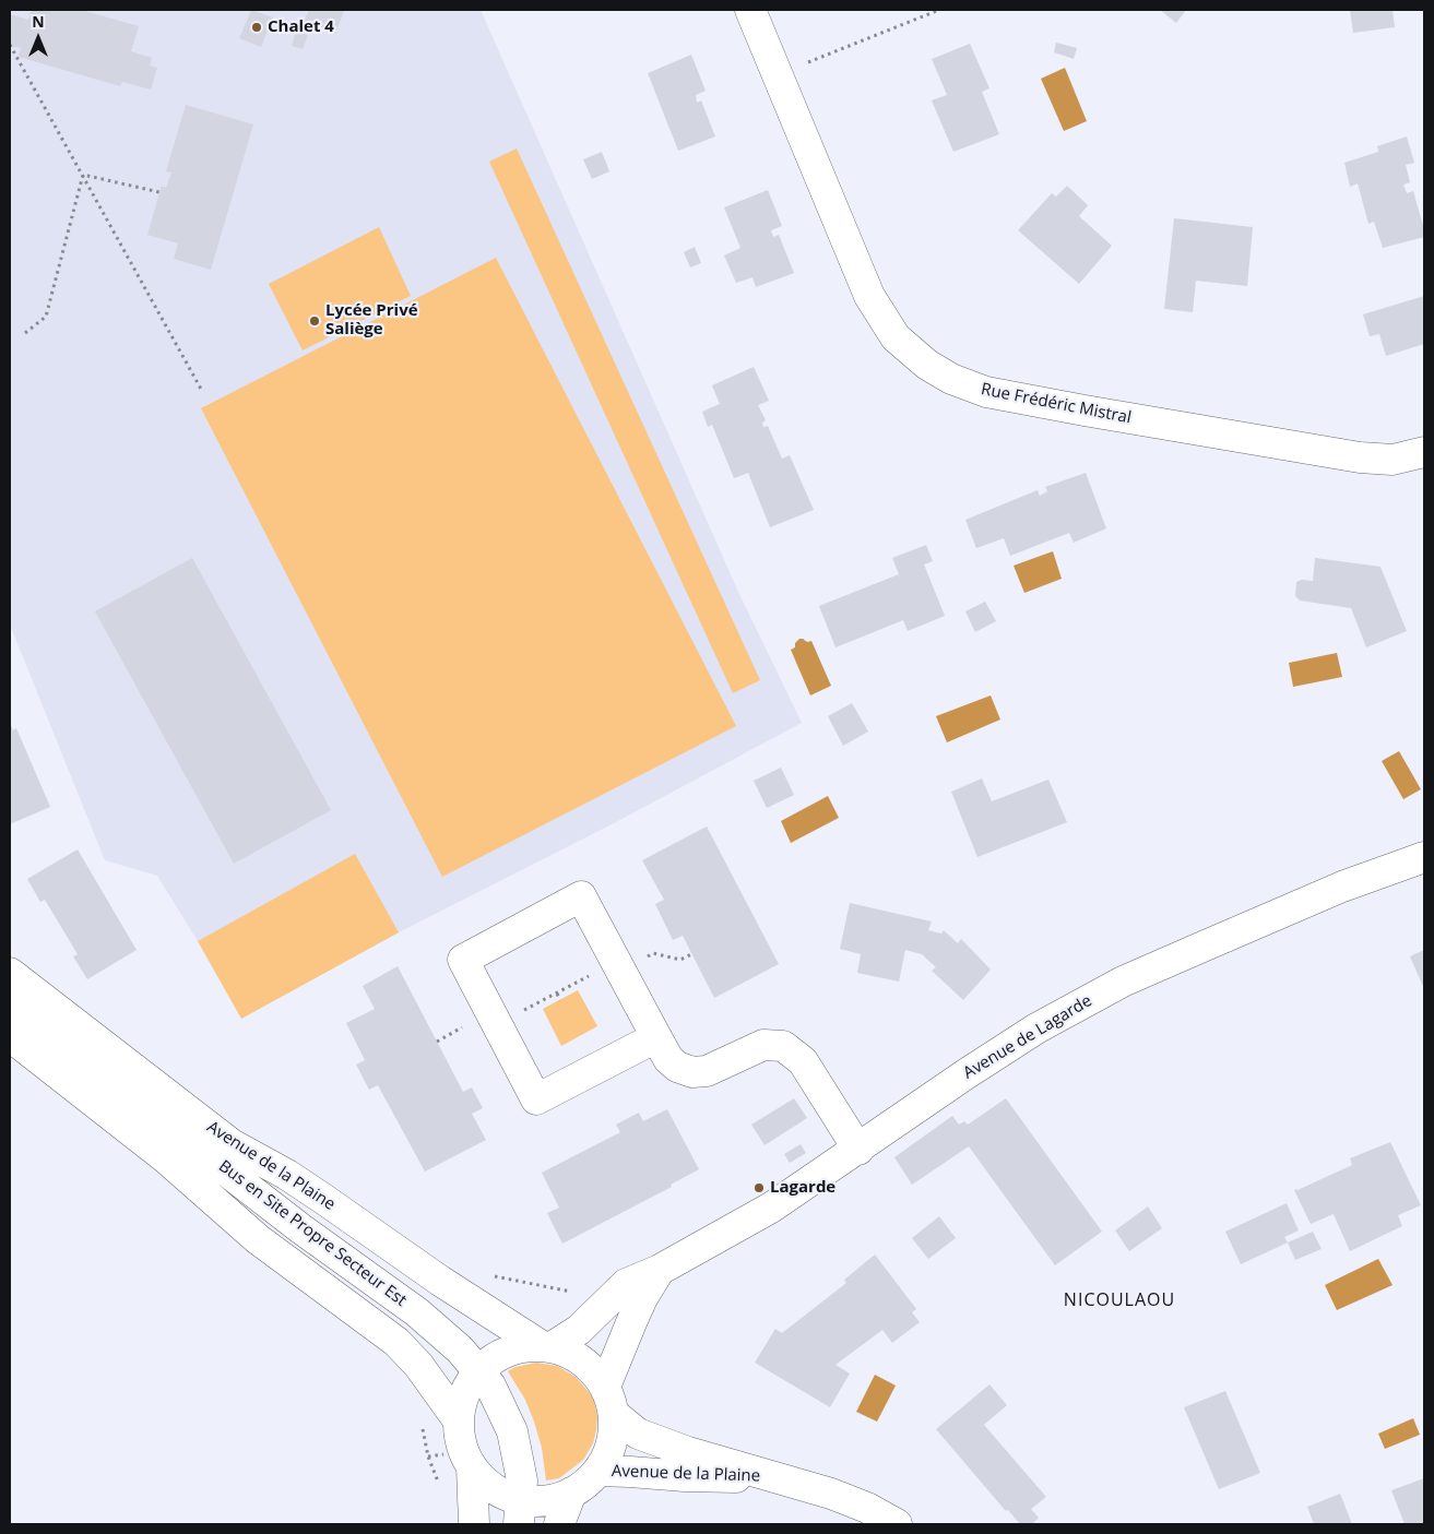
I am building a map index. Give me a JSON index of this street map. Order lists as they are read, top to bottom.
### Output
{
  "streets": {
    "street": [
      "Rue Frédéric Mistral",
      "Avenue de Lagarde",
      "Avenue de la Plaine",
      "Bus en Site Propre Secteur Est"
    ]
  },
  "crossings": [
    ["Avenue de Lagarde", "Avenue de la Plaine"]
  ],
  "districts": ["NICOULAOU"],
  "places": ["Chalet 4", "Lycée Privé Saliège", "Lagarde"],
  "north": "top"
}
